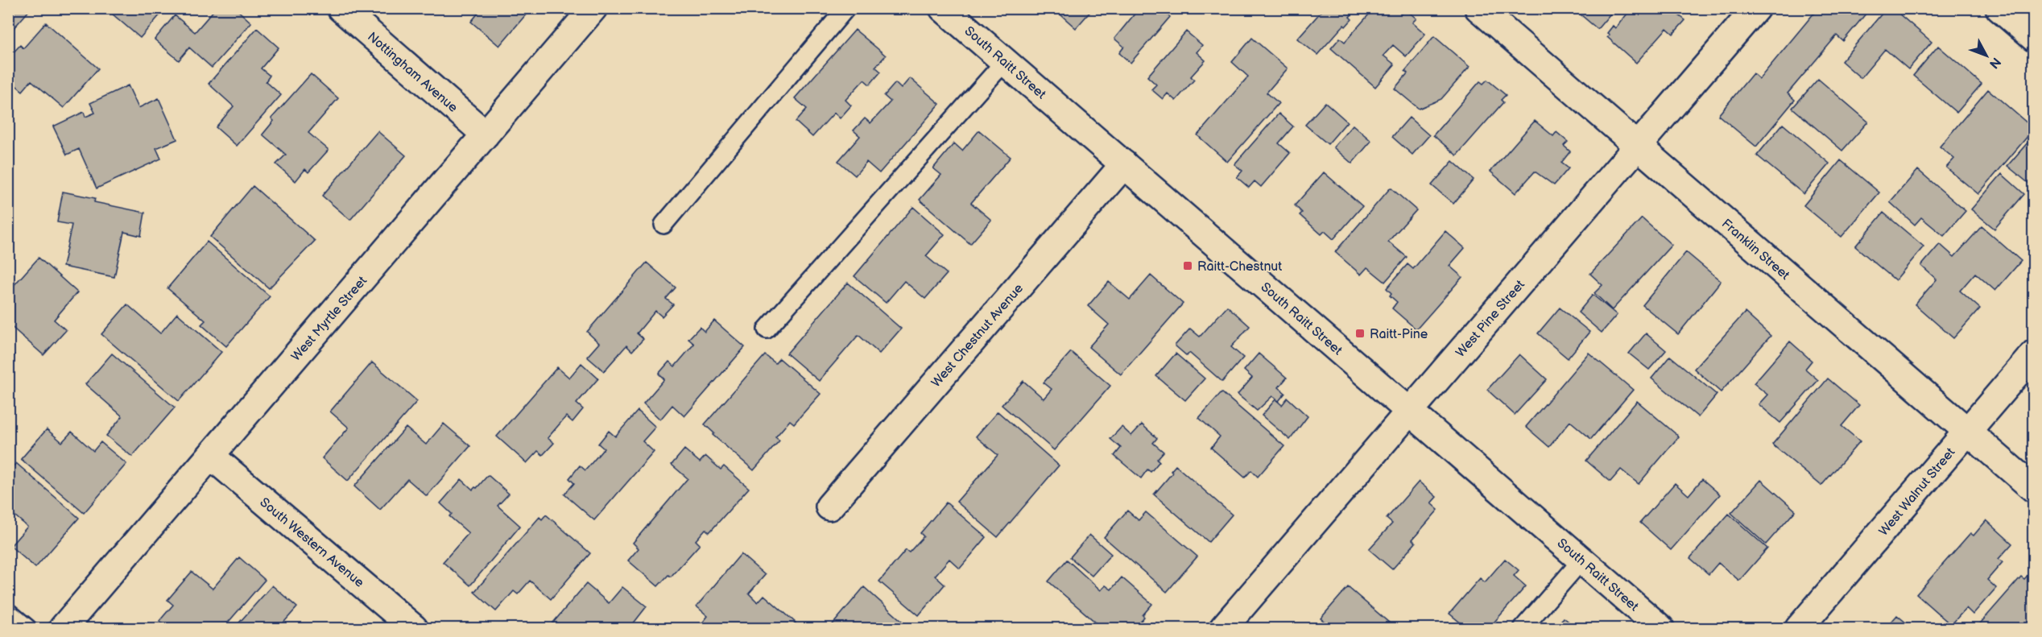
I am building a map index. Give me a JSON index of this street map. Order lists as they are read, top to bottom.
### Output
{
  "streets": {
    "street": [
      "South Raitt Street",
      "Nottingham Avenue",
      "Franklin Street",
      "West Myrtle Street",
      "West Pine Street",
      "West Chestnut Avenue",
      "West Walnut Street",
      "South Western Avenue"
    ]
  },
  "crossings": [
    ["South Raitt Street", "West Pine Street"],
    ["South Raitt Street", "West Chestnut Avenue"],
    ["Nottingham Avenue", "West Myrtle Street"],
    ["Franklin Street", "West Pine Street"],
    ["Franklin Street", "West Walnut Street"],
    ["West Myrtle Street", "South Western Avenue"]
  ],
  "places": {
    "transit": ["Raitt-Chestnut", "Raitt-Pine"]
  },
  "north": "bottom right"
}
